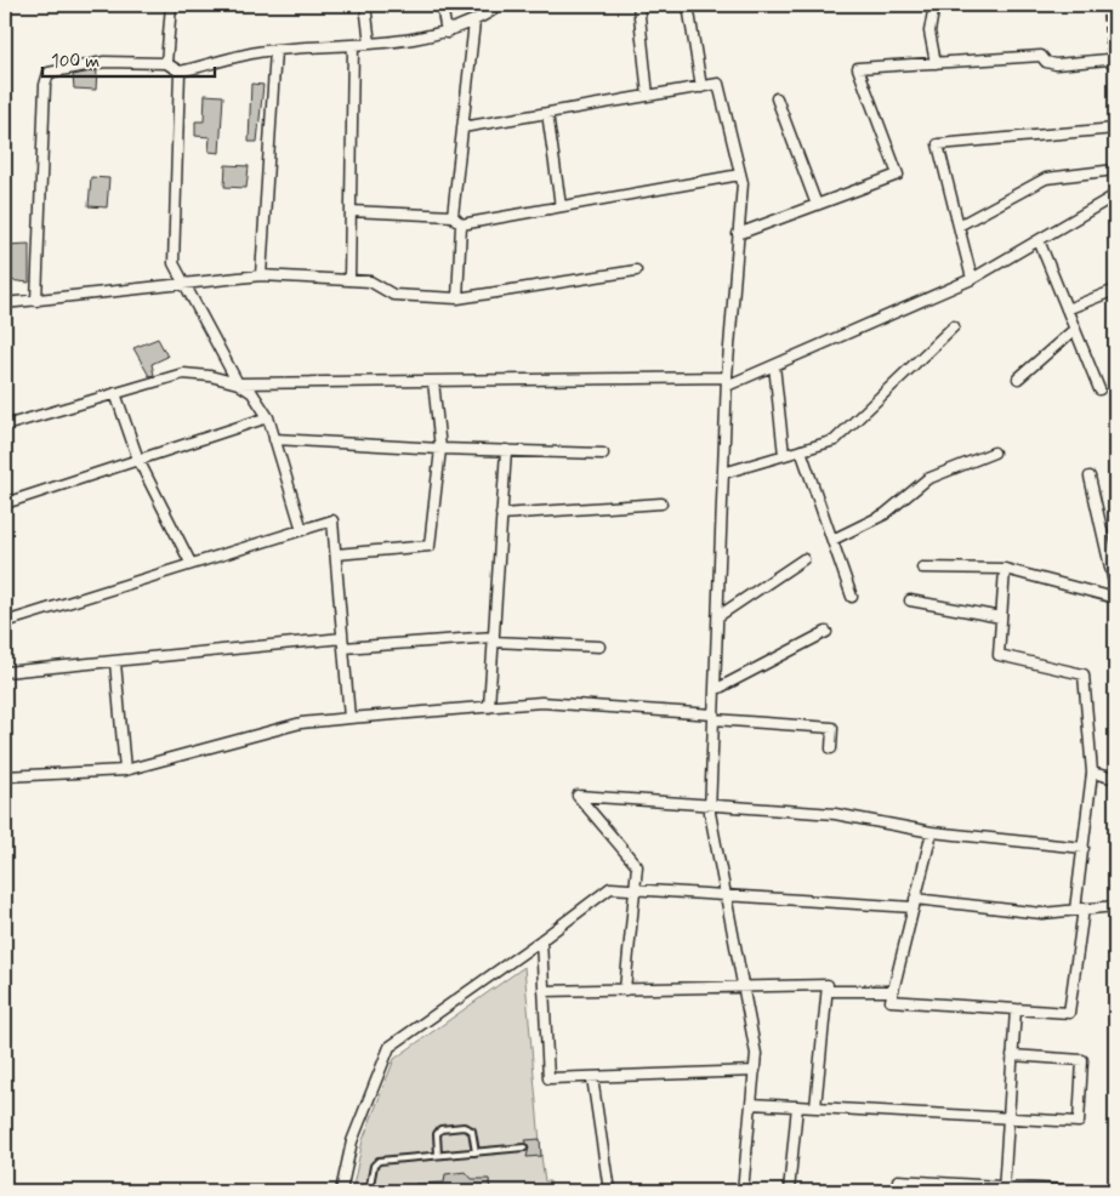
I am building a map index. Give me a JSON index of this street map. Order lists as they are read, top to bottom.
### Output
{
  "scale_bar": "100 m"
}
